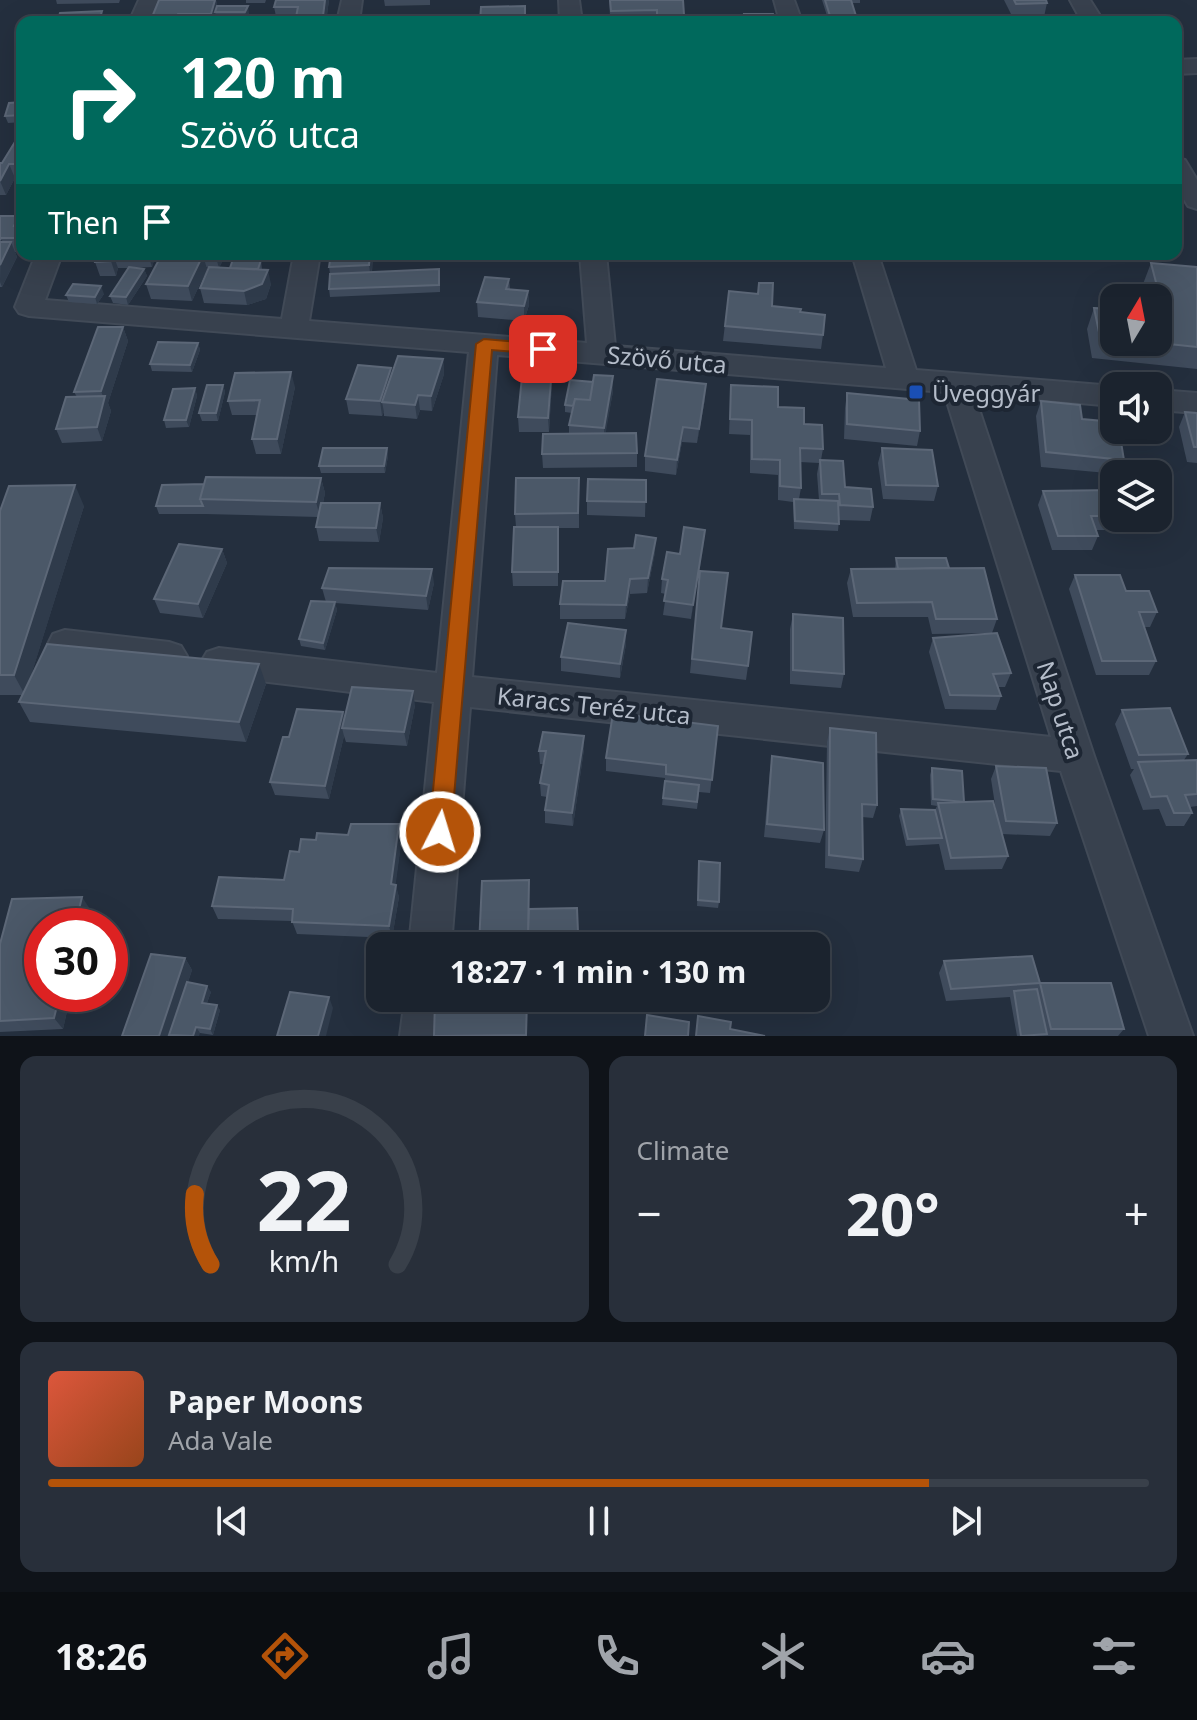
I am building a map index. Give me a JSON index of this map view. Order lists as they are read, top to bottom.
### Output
{
  "streets": {
    "street": ["Szövő utca", "Karacs Teréz utca", "Nap utca"]
  },
  "crossings": [
    ["Szövő utca", "Nap utca"],
    ["Karacs Teréz utca", "Nap utca"]
  ],
  "places": {
    "transit": ["Üveggyár"]
  },
  "north": "top",
  "page": {
    "turn": ["120 m", "Szövő utca"],
    "then": "Then",
    "limit": "30",
    "trip": "18:27 · 1 min · 130 m",
    "tile": "Climate",
    "heat": ["−", "20°", "+"],
    "song": ["Paper Moons", "Ada Vale"],
    "tabs": "18:26",
    "gauge": ["22", "km/h"]
  }
}
